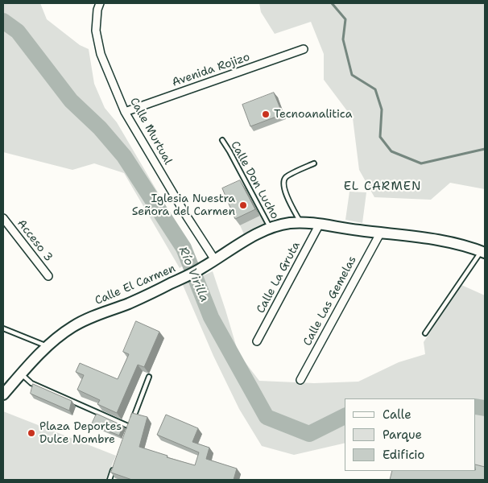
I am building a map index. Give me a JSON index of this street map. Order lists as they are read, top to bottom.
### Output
{
  "streets": {
    "street": [
      "Avenida Rojizo",
      "Calle Murtual",
      "Acceso 3",
      "Calle La Gruta",
      "Calle El Carmen",
      "Calle Las Gemelas"
    ],
    "lane": ["Calle Don Lucho"]
  },
  "crossings": [
    ["Avenida Rojizo", "Calle Murtual"],
    ["Calle Murtual", "Calle El Carmen"],
    ["Calle Don Lucho", "Calle El Carmen"],
    ["Calle La Gruta", "Calle El Carmen"],
    ["Calle El Carmen", "Calle Las Gemelas"]
  ],
  "districts": ["EL CARMEN"],
  "water": ["Río Virilla"],
  "places": ["Tecnoanalitica", "Iglesia Nuestra Señora del Carmen", "Plaza Deportes Dulce Nombre"],
  "legend": ["Calle", "Parque", "Edificio"]
}
